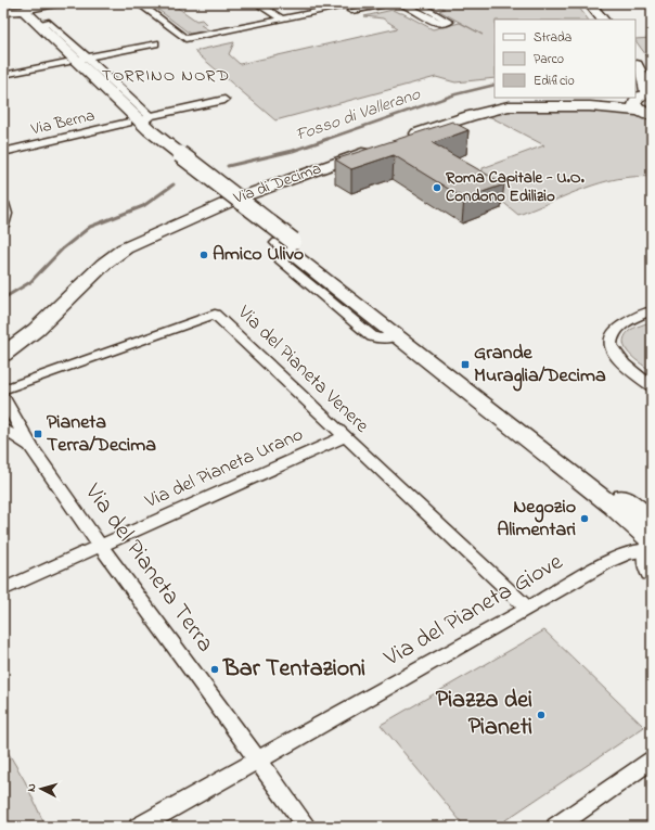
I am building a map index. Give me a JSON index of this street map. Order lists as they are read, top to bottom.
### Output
{
  "streets": {
    "street": [
      "Via Berna",
      "Via di Decima",
      "Via del Pianeta Venere",
      "Via del Pianeta Urano",
      "Via del Pianeta Terra",
      "Via del Pianeta Giove"
    ]
  },
  "crossings": [
    ["Via del Pianeta Venere", "Via del Pianeta Urano"],
    ["Via del Pianeta Venere", "Via del Pianeta Giove"],
    ["Via del Pianeta Urano", "Via del Pianeta Terra"],
    ["Via del Pianeta Terra", "Via del Pianeta Giove"]
  ],
  "districts": ["TORRINO NORD"],
  "water": ["Fosso di Vallerano"],
  "places": {
    "other": [
      "Roma Capitale - U.O. Condono Edilizio",
      "Amico Ulivo",
      "Negozio Alimentari",
      "Bar Tentazioni",
      "Piazza dei Pianeti"
    ],
    "transit": ["Grande Muraglia/Decima", "Pianeta Terra/Decima"]
  },
  "legend": ["Strada", "Parco", "Edificio"],
  "north": "left"
}
